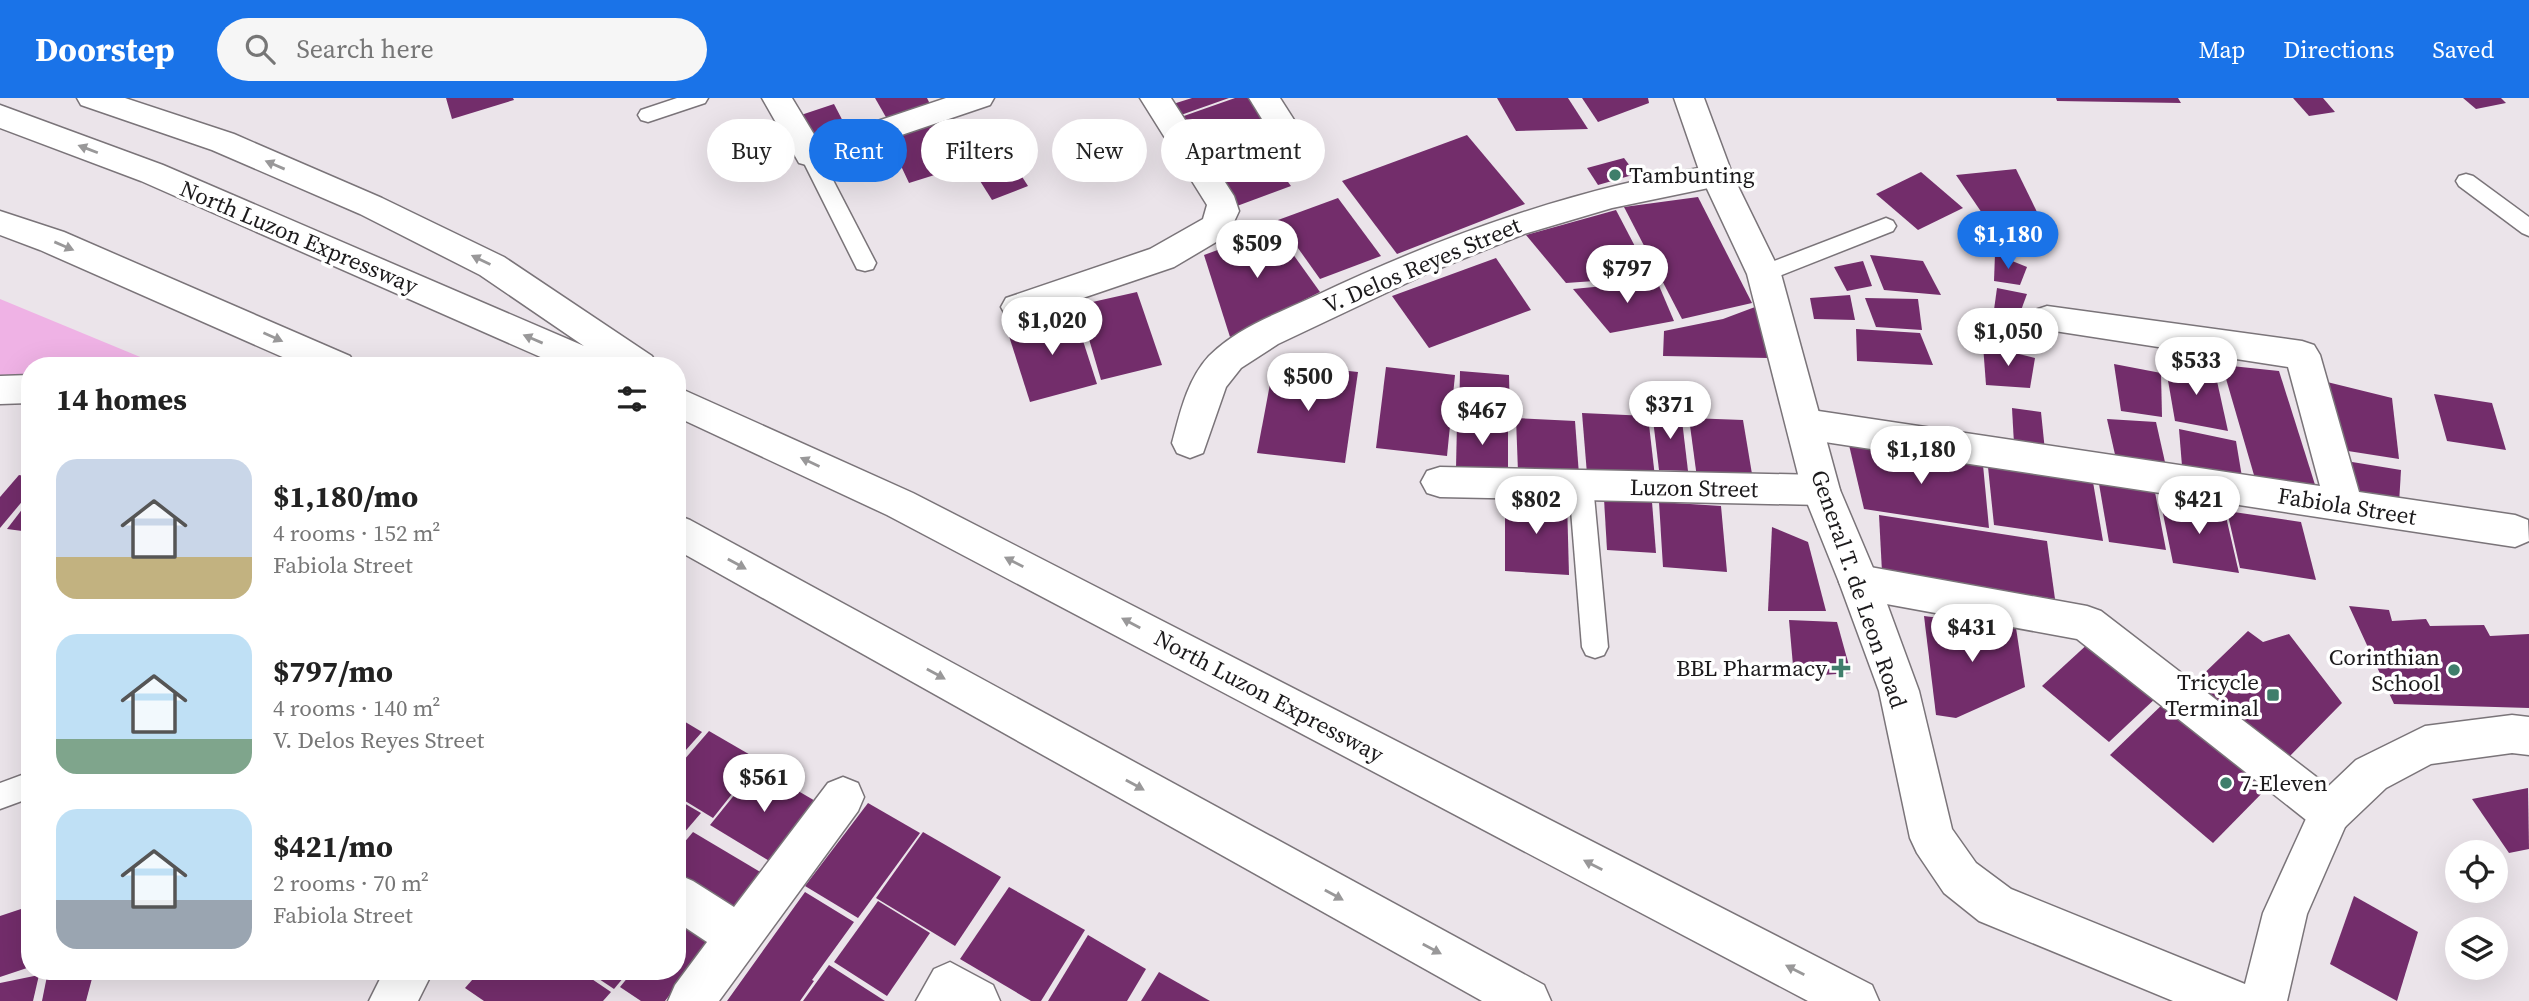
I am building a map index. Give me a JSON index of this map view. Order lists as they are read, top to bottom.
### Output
{
  "streets": {
    "main road": [
      "North Luzon Expressway",
      "V. Delos Reyes Street",
      "Luzon Street",
      "Fabiola Street",
      "General T. de Leon Road"
    ]
  },
  "crossings": [
    ["V. Delos Reyes Street", "General T. de Leon Road"],
    ["Luzon Street", "General T. de Leon Road"],
    ["Fabiola Street", "General T. de Leon Road"]
  ],
  "places": {
    "other": ["Tambunting", "Corinthian School", "7-Eleven"],
    "health": ["BBL Pharmacy"],
    "transit": ["Tricycle Terminal"]
  },
  "page": {
    "header": "Doorstep",
    "search": "Search here",
    "nav": ["Map", "Directions", "Saved"],
    "chip": [
      "Buy",
      "Rent",
      "Filters",
      "New",
      "Apartment"
    ],
    "price": [
      "$1,180",
      "$509",
      "$797",
      "$1,020",
      "$1,050",
      "$533",
      "$500",
      "$371",
      "$467",
      "$1,180",
      "$802",
      "$421",
      "$431",
      "$561"
    ],
    "heading": "14 homes",
    "list": [
      {
        "name": "$1,180/mo",
        "note": "4 rooms · 152 m² · Fabiola Street"
      },
      {
        "name": "$797/mo",
        "note": "4 rooms · 140 m² · V. Delos Reyes Street"
      },
      {
        "name": "$421/mo",
        "note": "2 rooms · 70 m² · Fabiola Street"
      }
    ]
  }
}
